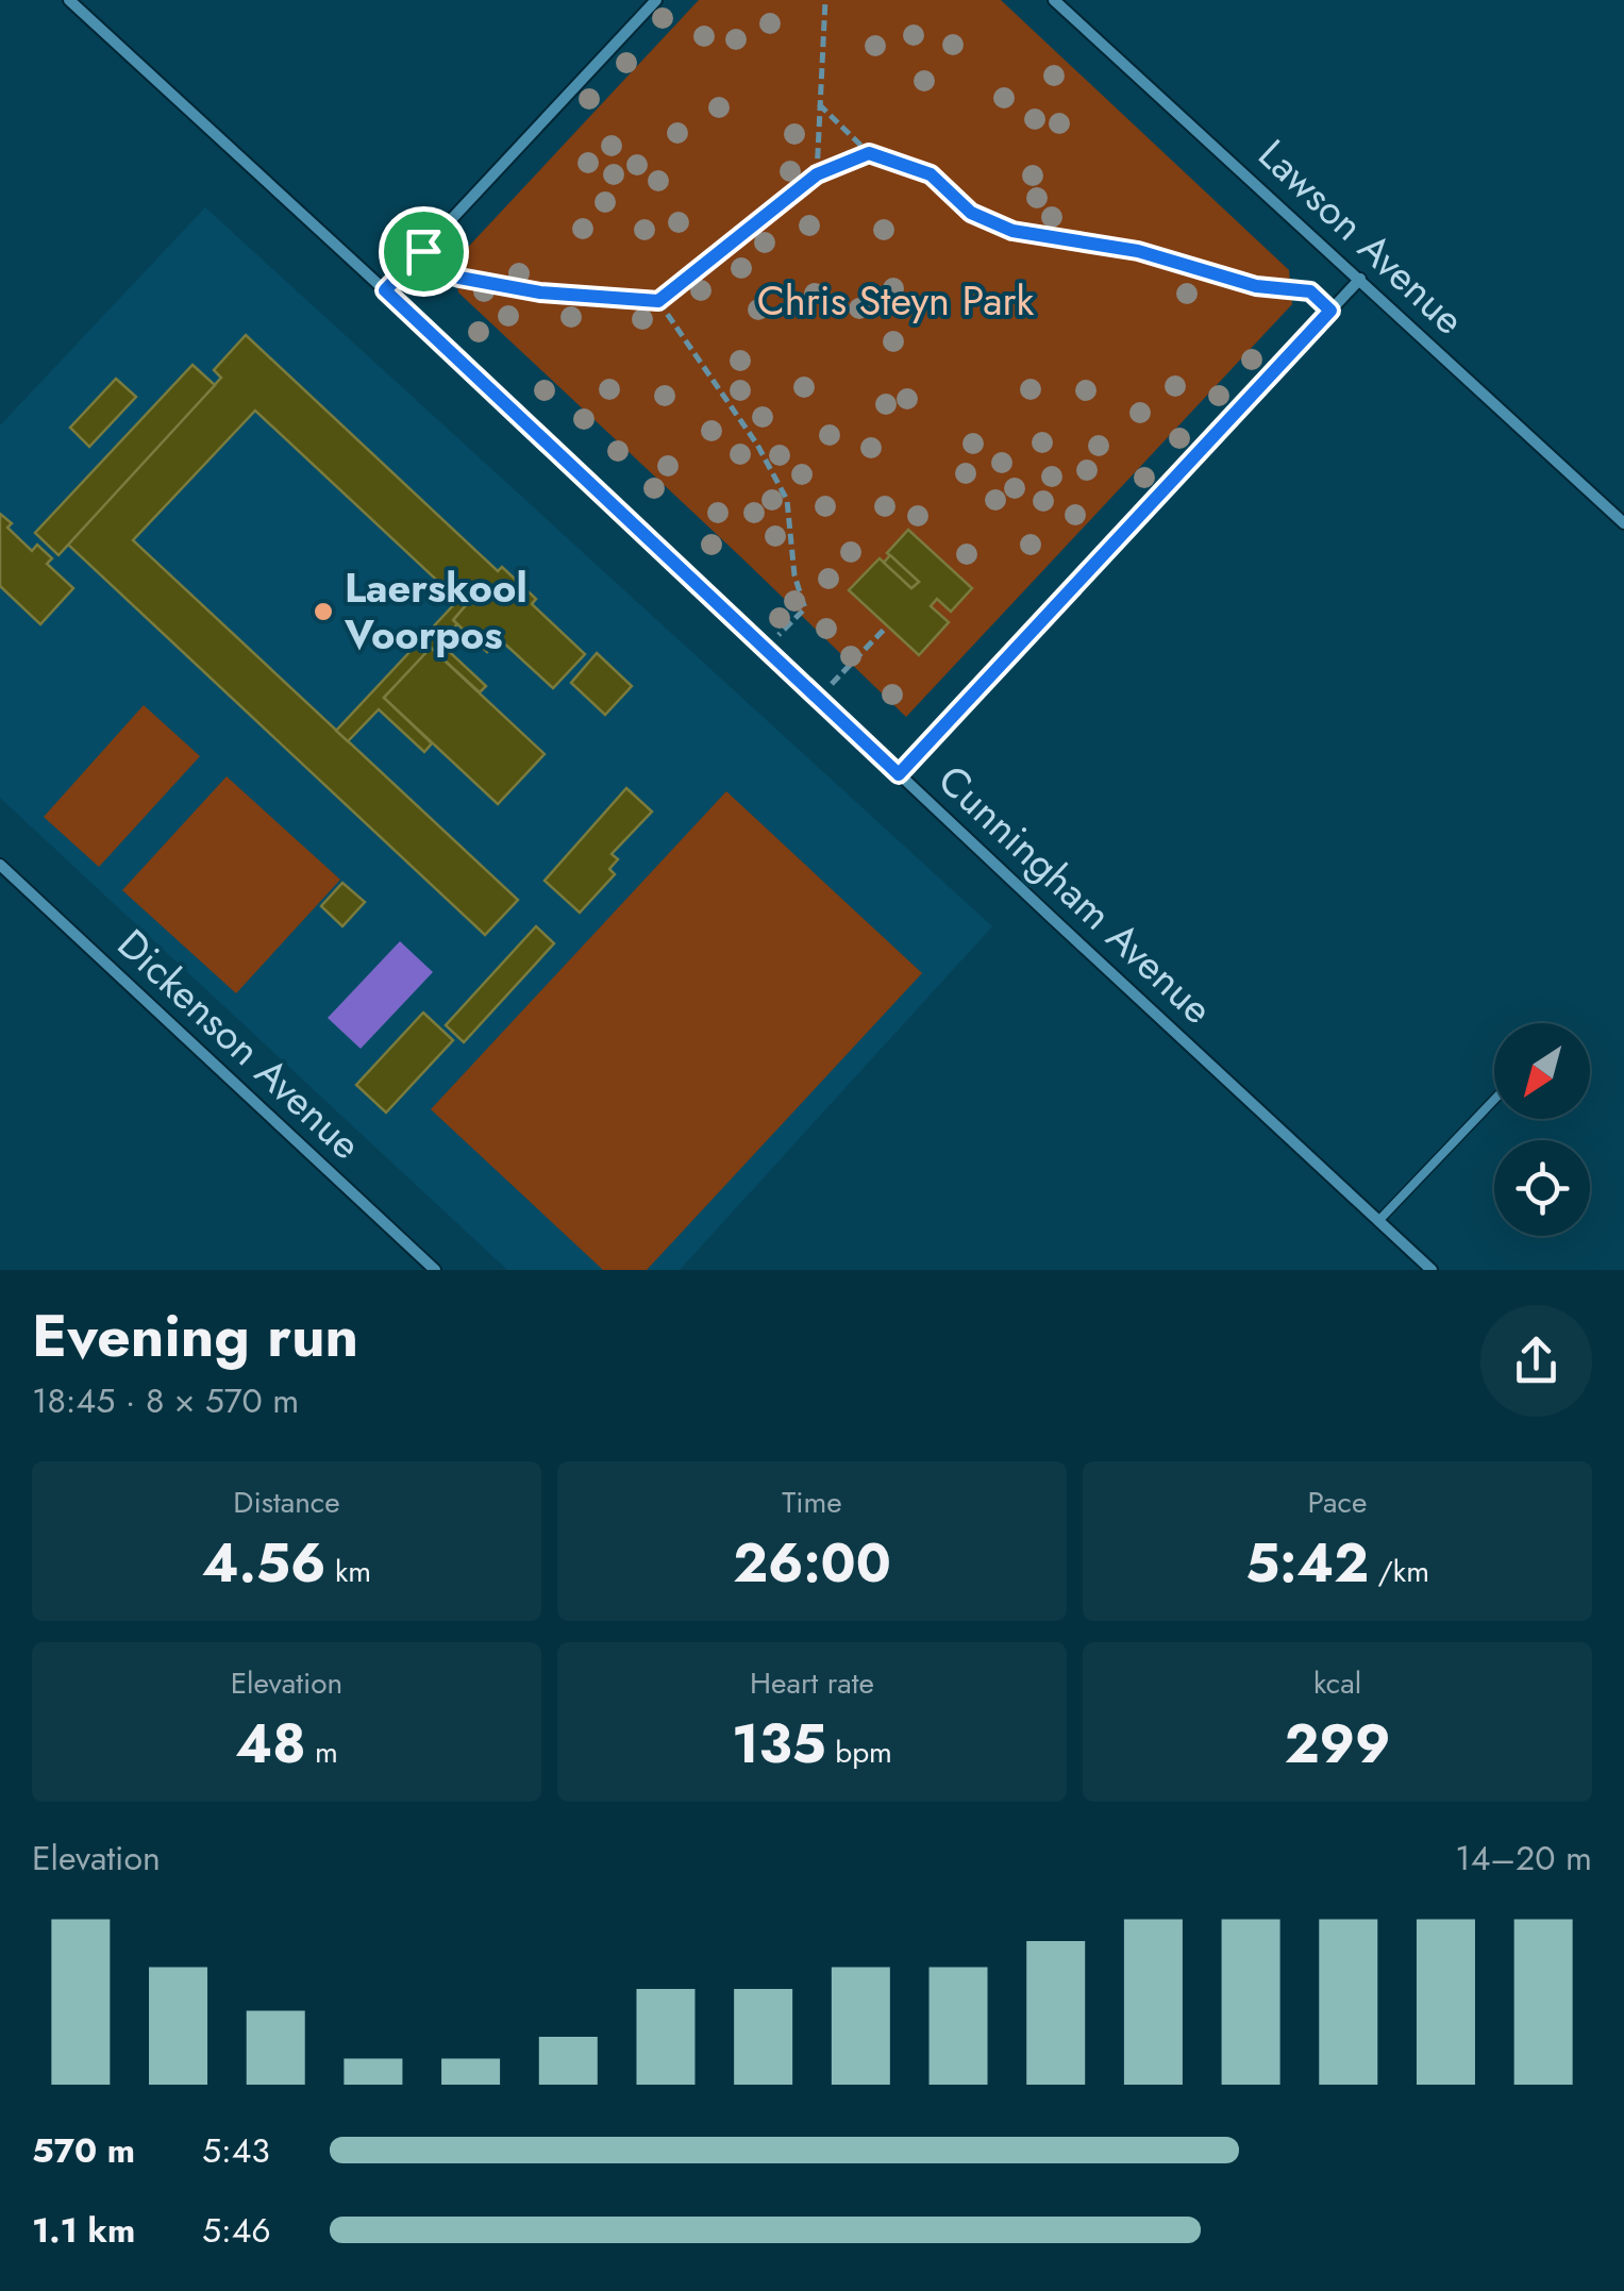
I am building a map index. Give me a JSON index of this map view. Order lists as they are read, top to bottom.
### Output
{
  "streets": {
    "street": ["Lawson Avenue", "Cunningham Avenue", "Dickenson Avenue"]
  },
  "parks": ["Chris Steyn Park"],
  "places": ["Laerskool Voorpos"],
  "north": "bottom left",
  "page": {
    "heading": ["Evening run", "18:45 · 8 × 570 m"],
    "stats": [
      ["Distance", "4.56 km"],
      ["Time", "26:00"],
      ["Pace", "5:42 /km"],
      ["Elevation", "48 m"],
      ["Heart rate", "135 bpm"],
      ["kcal", "299"]
    ],
    "chart": ["Elevation", "14–20 m"],
    "list": [
      {
        "name": "570 m",
        "note": "5:43"
      },
      {
        "name": "1.1 km",
        "note": "5:46"
      }
    ]
  }
}
